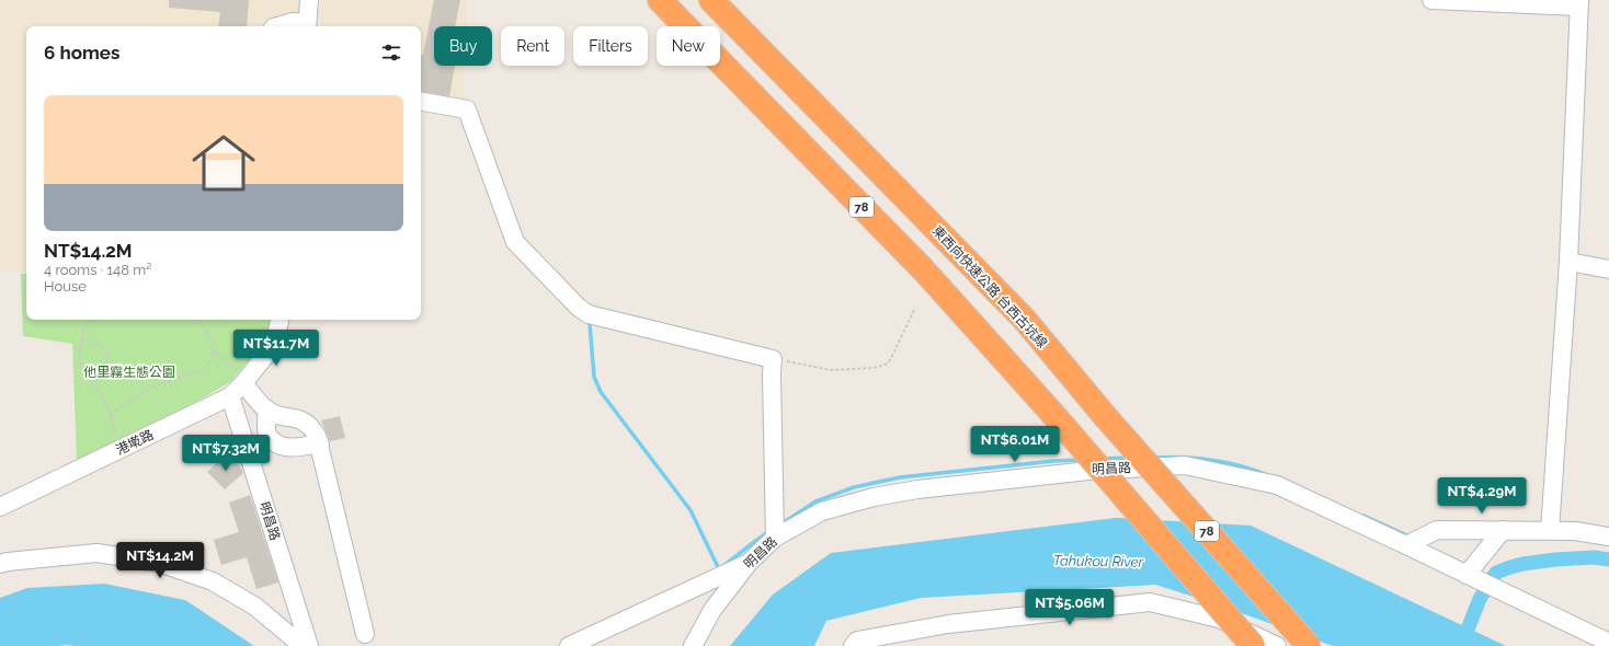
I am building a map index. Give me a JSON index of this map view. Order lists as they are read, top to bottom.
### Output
{
  "streets": {
    "highway": ["78", "東西向快速公路 台西古坑線"],
    "street": ["港墘路", "明昌路"]
  },
  "crossings": [
    ["港墘路", "明昌路"]
  ],
  "water": ["Tahukou River"],
  "parks": ["他里霧生態公園"],
  "page": {
    "chip": [
      "Buy",
      "Rent",
      "Filters",
      "New"
    ],
    "heading": "6 homes",
    "list": [
      {
        "name": "NT$14.2M",
        "note": "4 rooms · 148 m² · House"
      }
    ],
    "price": [
      "NT$11.7M",
      "NT$6.01M",
      "NT$7.32M",
      "NT$4.29M",
      "NT$14.2M",
      "NT$5.06M"
    ]
  }
}
